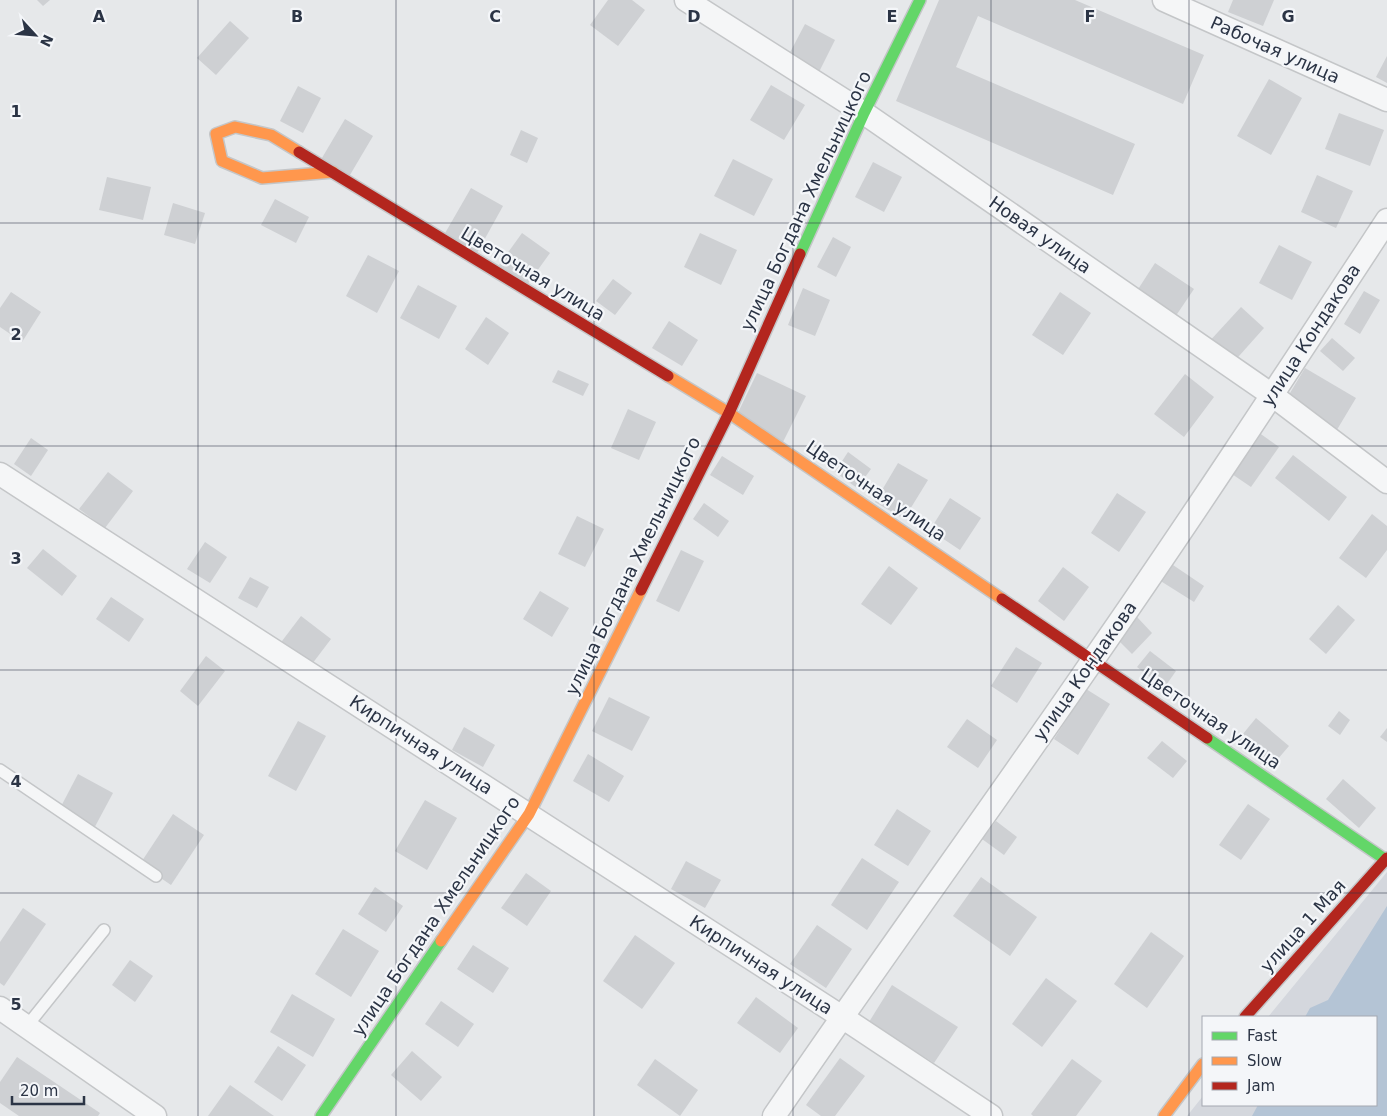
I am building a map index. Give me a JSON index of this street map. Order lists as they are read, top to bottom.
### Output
{
  "streets": {
    "street": [
      "Рабочая улица",
      "улица Богдана Хмельницкого",
      "Новая улица",
      "Цветочная улица",
      "улица Кондакова",
      "Кирпичная улица",
      "улица 1 Мая"
    ]
  },
  "crossings": [
    ["улица Богдана Хмельницкого", "Новая улица"],
    ["улица Богдана Хмельницкого", "Цветочная улица"],
    ["улица Богдана Хмельницкого", "Кирпичная улица"],
    ["Новая улица", "улица Кондакова"],
    ["Цветочная улица", "улица Кондакова"],
    ["Цветочная улица", "улица 1 Мая"],
    ["улица Кондакова", "Кирпичная улица"]
  ],
  "legend": ["Fast", "Slow", "Jam"],
  "scale_bar": "20 m",
  "north": "bottom right",
  "grid": {
    "columns": [
      "A",
      "B",
      "C",
      "D",
      "E",
      "F",
      "G"
    ],
    "rows": [
      "1",
      "2",
      "3",
      "4",
      "5"
    ]
  }
}
